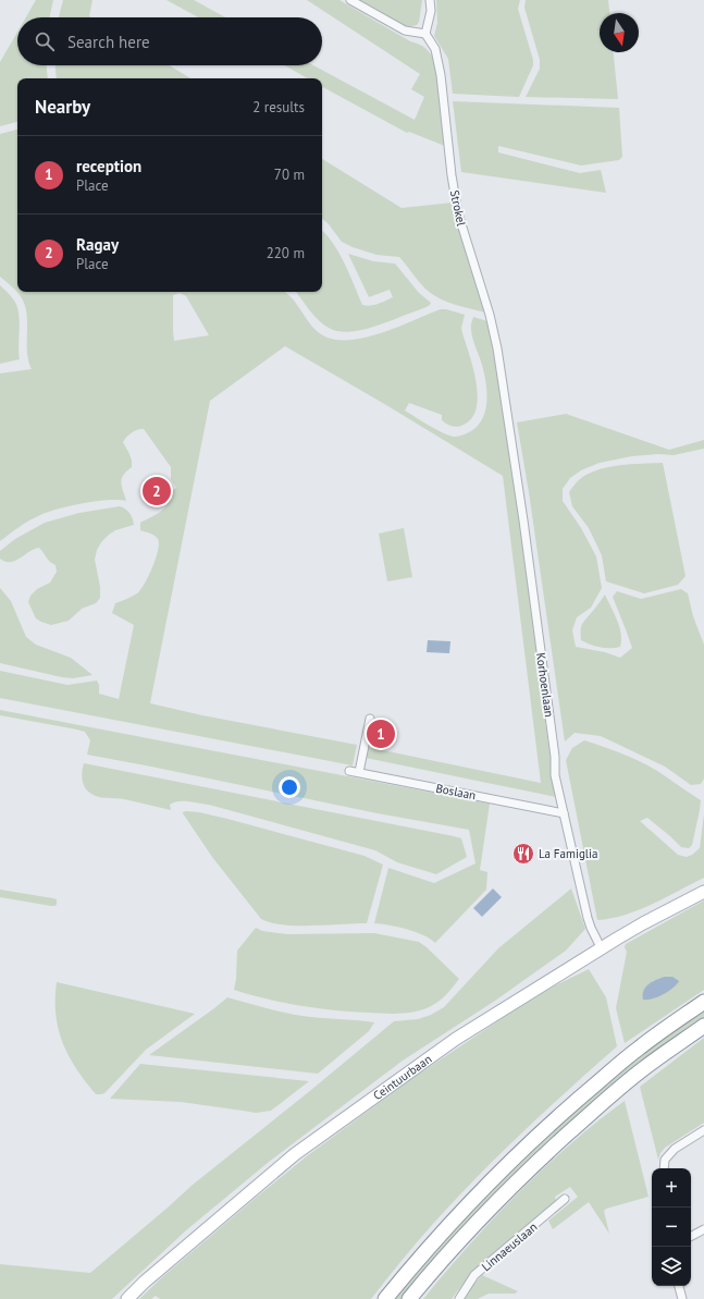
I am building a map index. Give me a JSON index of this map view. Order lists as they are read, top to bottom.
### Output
{
  "streets": {
    "main road": ["Ceintuurbaan"],
    "street": [
      "Strokel",
      "Korhoenlaan",
      "Boslaan",
      "Linnaeuslaan"
    ]
  },
  "crossings": [
    ["Strokel", "Korhoenlaan"],
    ["Korhoenlaan", "Boslaan"],
    ["Korhoenlaan", "Ceintuurbaan"]
  ],
  "places": {
    "restaurant": ["La Famiglia"]
  },
  "north": "bottom",
  "page": {
    "search": "Search here",
    "heading": ["Nearby", "2 results"],
    "list": [
      {
        "mark": "1",
        "name": "reception",
        "note": "Place",
        "value": "70 m"
      },
      {
        "mark": "2",
        "name": "Ragay",
        "note": "Place",
        "value": "220 m"
      }
    ],
    "pins": ["2", "1"],
    "map_buttons": ["+", "−"]
  }
}
